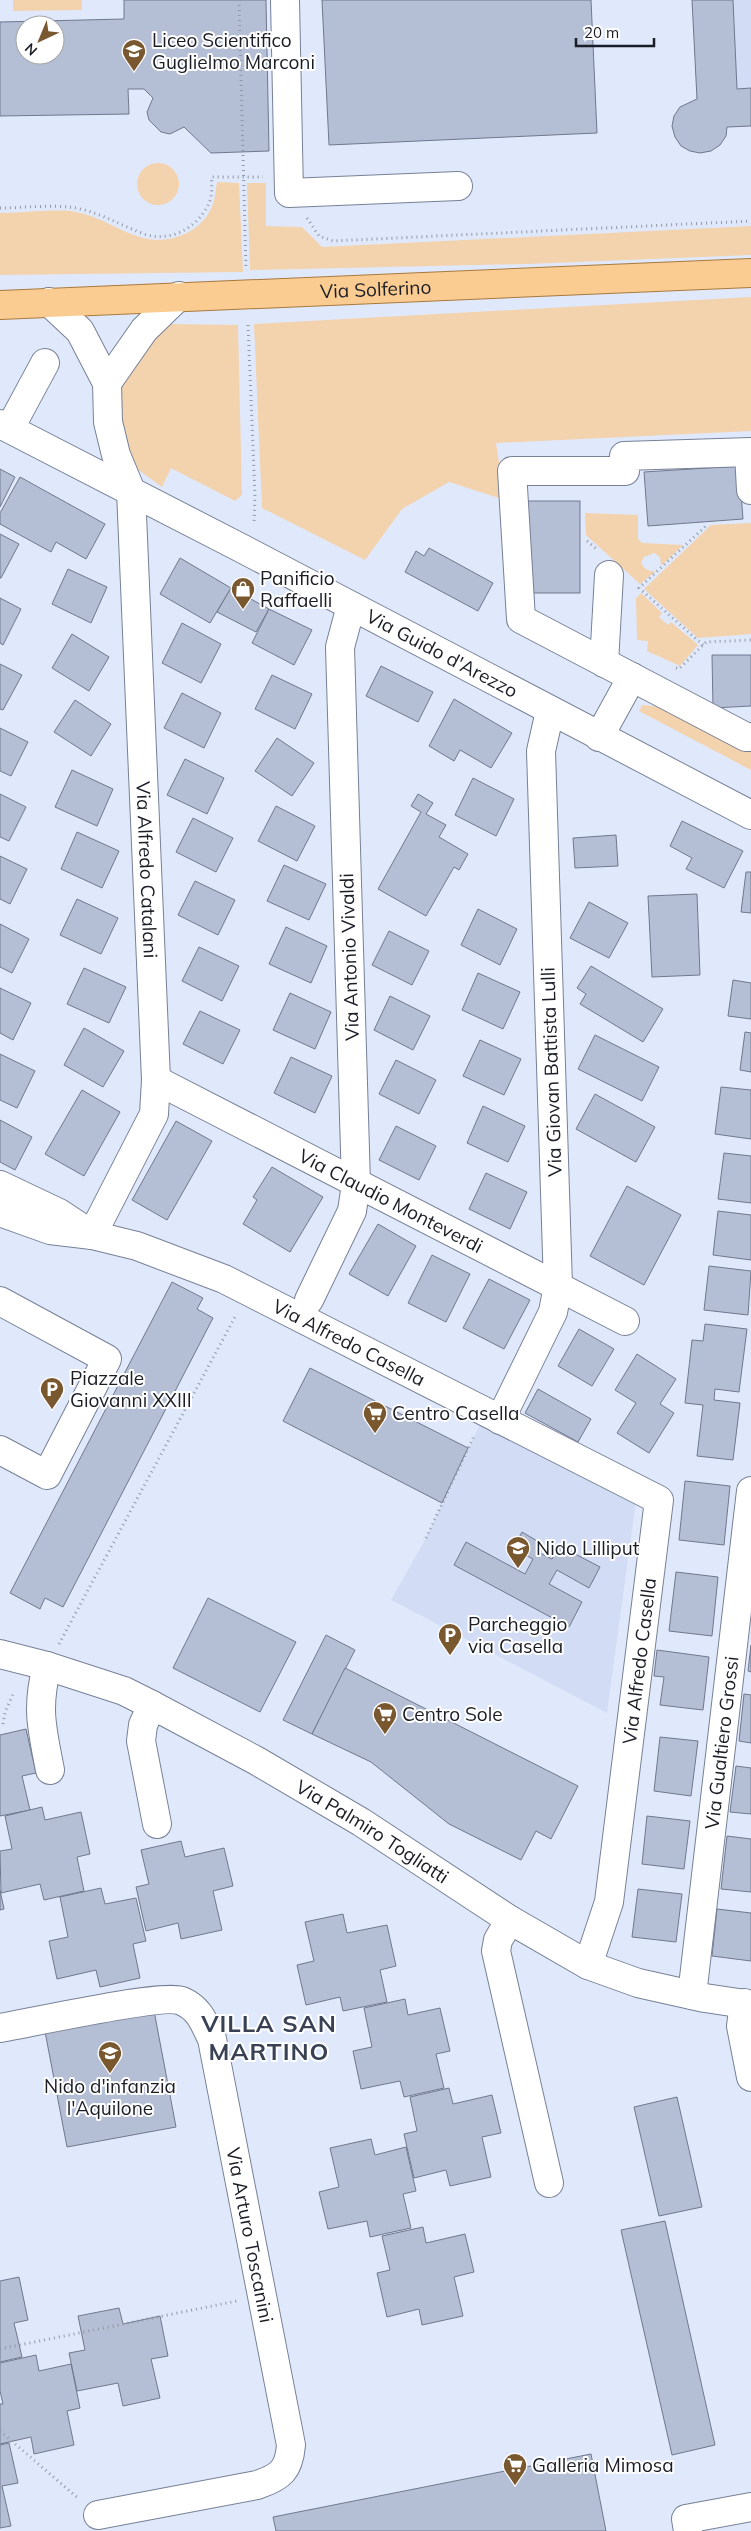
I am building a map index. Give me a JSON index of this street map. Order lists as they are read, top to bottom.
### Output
{
  "streets": {
    "main road": ["Via Solferino"],
    "street": [
      "Via Guido d'Arezzo",
      "Via Alfredo Catalani",
      "Via Antonio Vivaldi",
      "Via Giovan Battista Lulli",
      "Via Claudio Monteverdi",
      "Via Alfredo Casella",
      "Via Gualtiero Grossi",
      "Via Palmiro Togliatti",
      "Via Arturo Toscanini"
    ]
  },
  "crossings": [
    ["Via Guido d'Arezzo", "Via Alfredo Catalani"],
    ["Via Guido d'Arezzo", "Via Antonio Vivaldi"],
    ["Via Guido d'Arezzo", "Via Giovan Battista Lulli"],
    ["Via Alfredo Catalani", "Via Claudio Monteverdi"],
    ["Via Alfredo Catalani", "Via Alfredo Casella"],
    ["Via Antonio Vivaldi", "Via Claudio Monteverdi"],
    ["Via Giovan Battista Lulli", "Via Claudio Monteverdi"],
    ["Via Giovan Battista Lulli", "Via Alfredo Casella"],
    ["Via Alfredo Casella", "Via Palmiro Togliatti"],
    ["Via Gualtiero Grossi", "Via Palmiro Togliatti"]
  ],
  "districts": ["VILLA SAN MARTINO"],
  "places": {
    "school or university": ["Liceo Scientifico Guglielmo Marconi", "Nido Lilliput", "Nido d'infanzia l'Aquilone"],
    "shop": ["Panificio Raffaelli"],
    "parking": ["Piazzale Giovanni XXIII", "Parcheggio via Casella"],
    "supermarket": ["Centro Casella", "Centro Sole", "Galleria Mimosa"]
  },
  "scale_bar": "20 m",
  "north": "bottom left"
}
